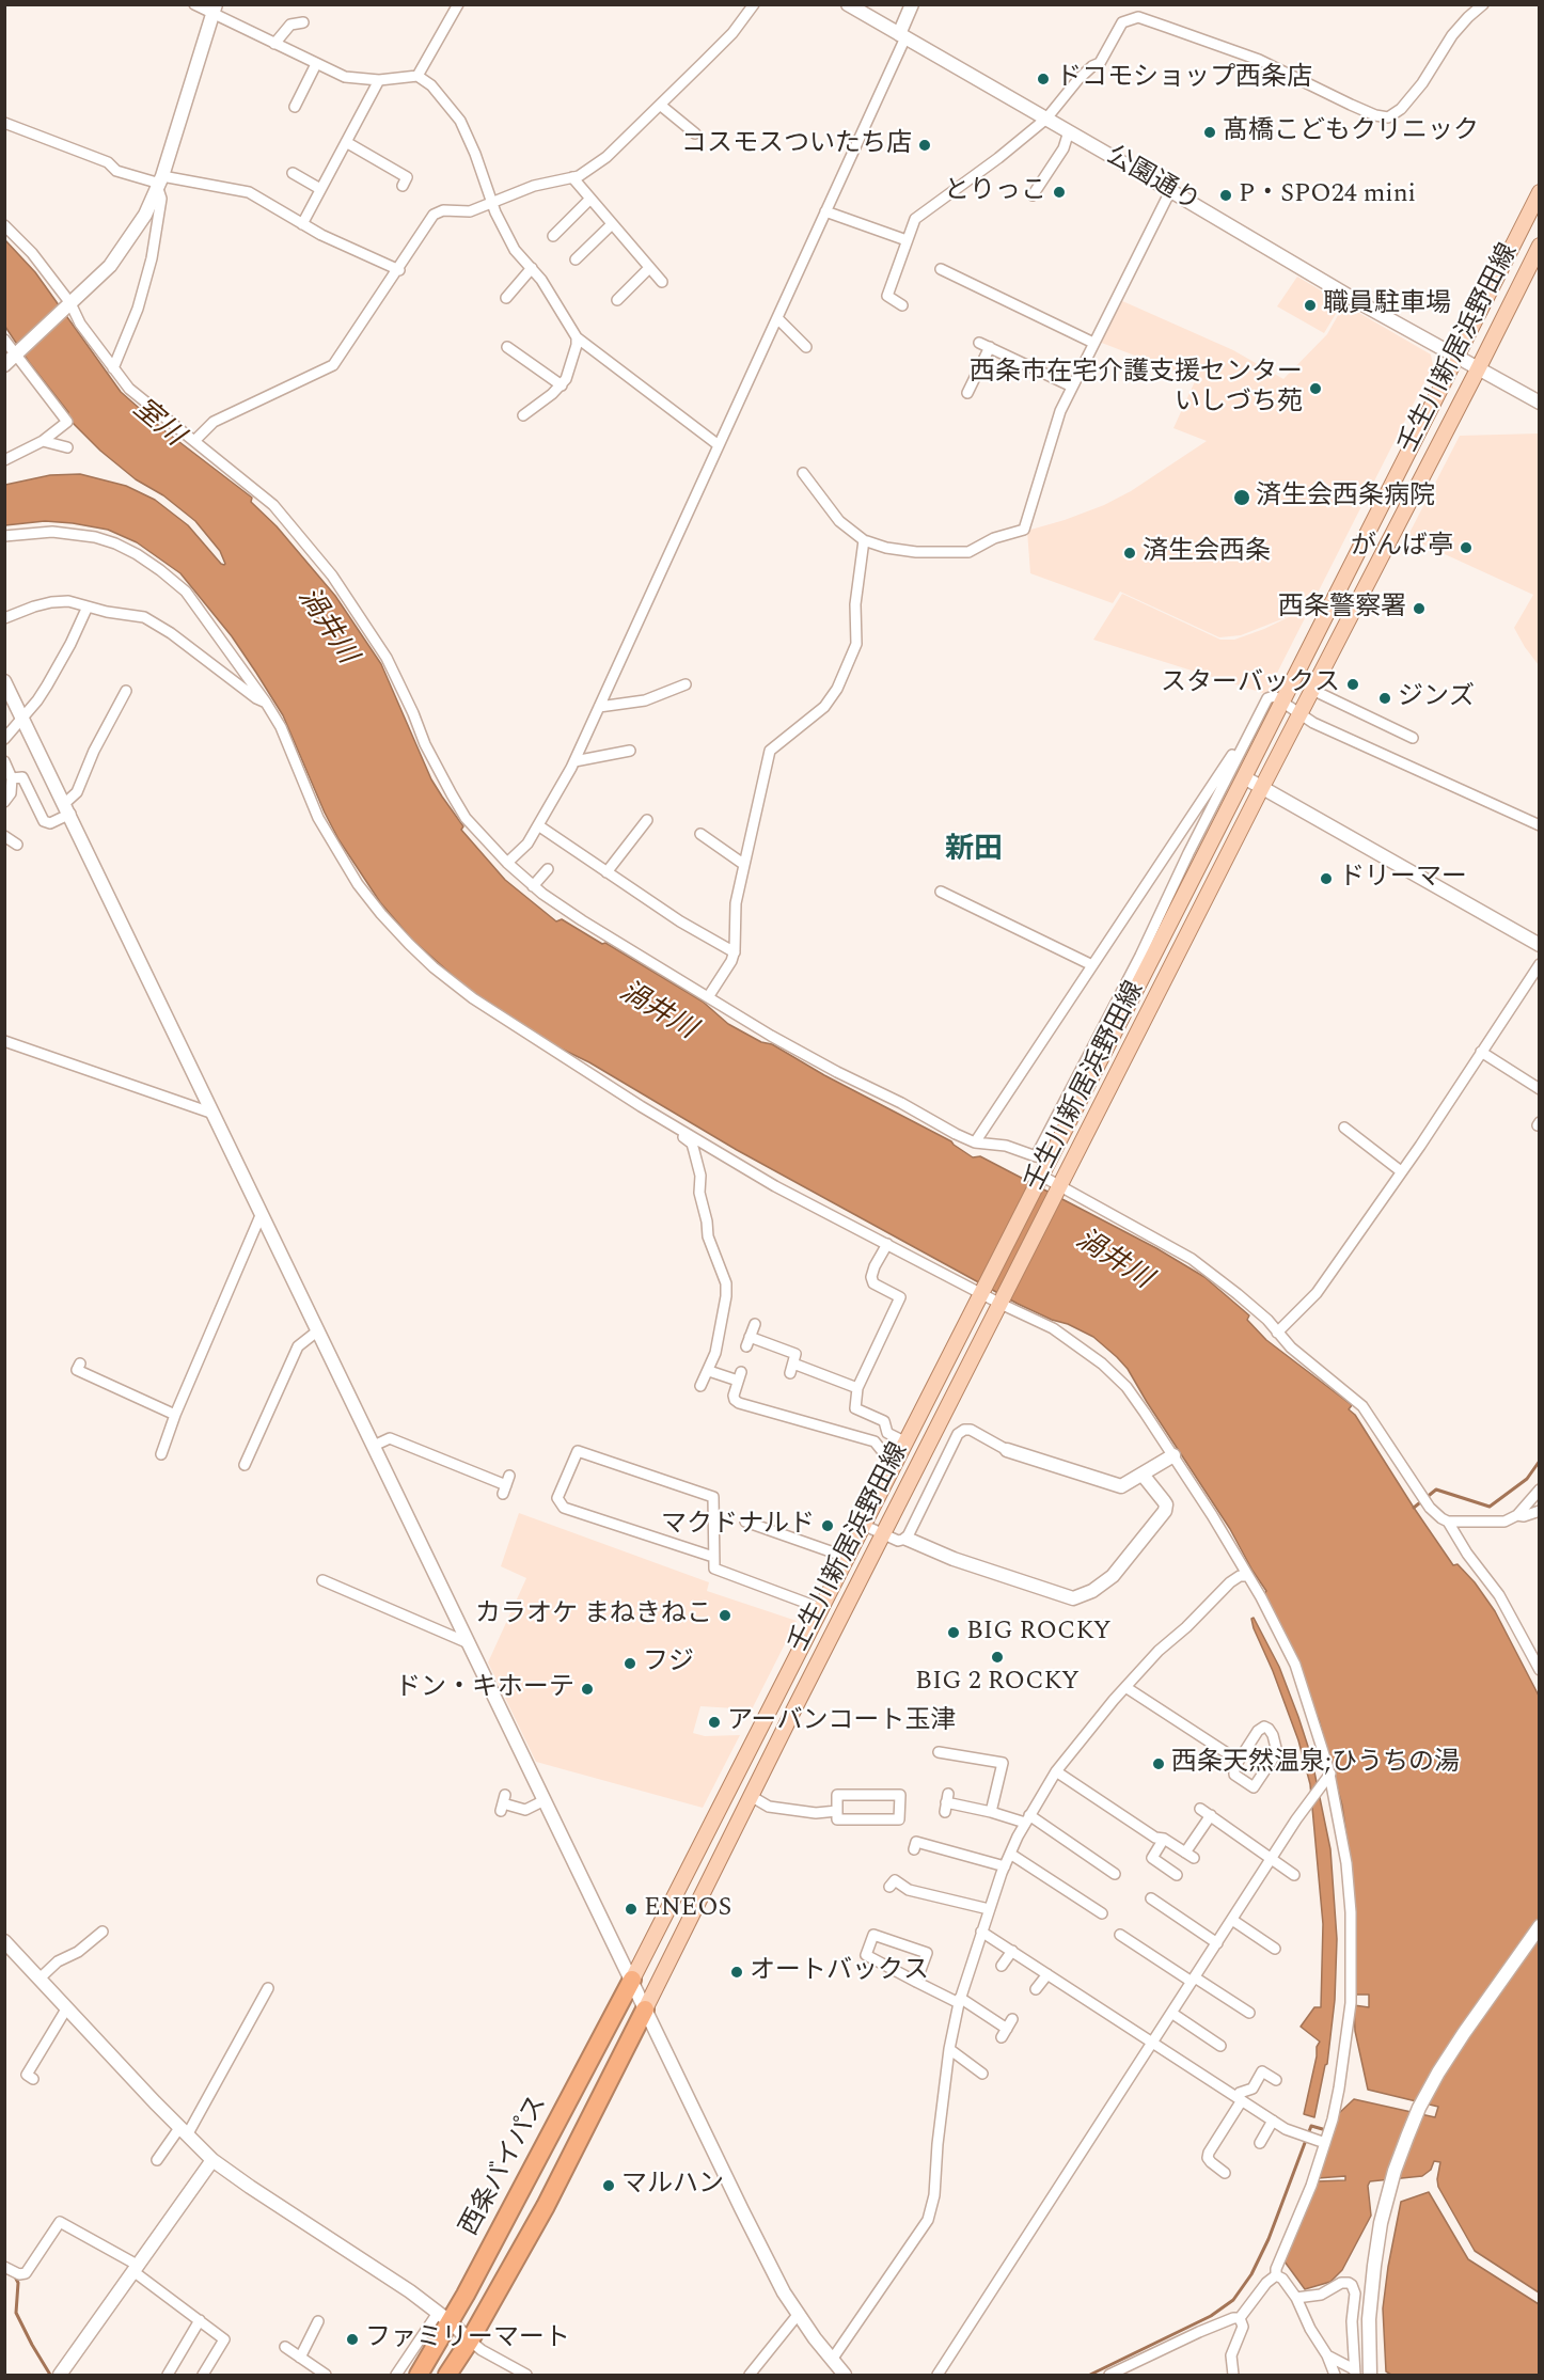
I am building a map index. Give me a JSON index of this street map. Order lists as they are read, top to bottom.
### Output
{
  "streets": {
    "highway": ["西条バイパス"],
    "main road": ["壬生川新居浜野田線"],
    "street": ["公園通り"]
  },
  "crossings": [
    ["公園通り", "壬生川新居浜野田線"],
    ["壬生川新居浜野田線", "西条バイパス"]
  ],
  "districts": ["新田"],
  "water": ["室川", "渦井川"],
  "places": [
    "ドコモショップ西条店",
    "髙橋こどもクリニック",
    "コスモスついたち店",
    "とりっこ",
    "P・SPO24 mini",
    "職員駐車場",
    "西条市在宅介護支援センター いしづち苑",
    "済生会西条病院",
    "がんば亭",
    "済生会西条",
    "西条警察署",
    "スターバックス",
    "ジンズ",
    "ドリーマー",
    "マクドナルド",
    "カラオケ まねきねこ",
    "BIG ROCKY",
    "BIG 2 ROCKY",
    "フジ",
    "ドン・キホーテ",
    "アーバンコート玉津",
    "西条天然温泉;ひうちの湯",
    "ENEOS",
    "オートバックス",
    "マルハン",
    "ファミリーマート"
  ]
}
